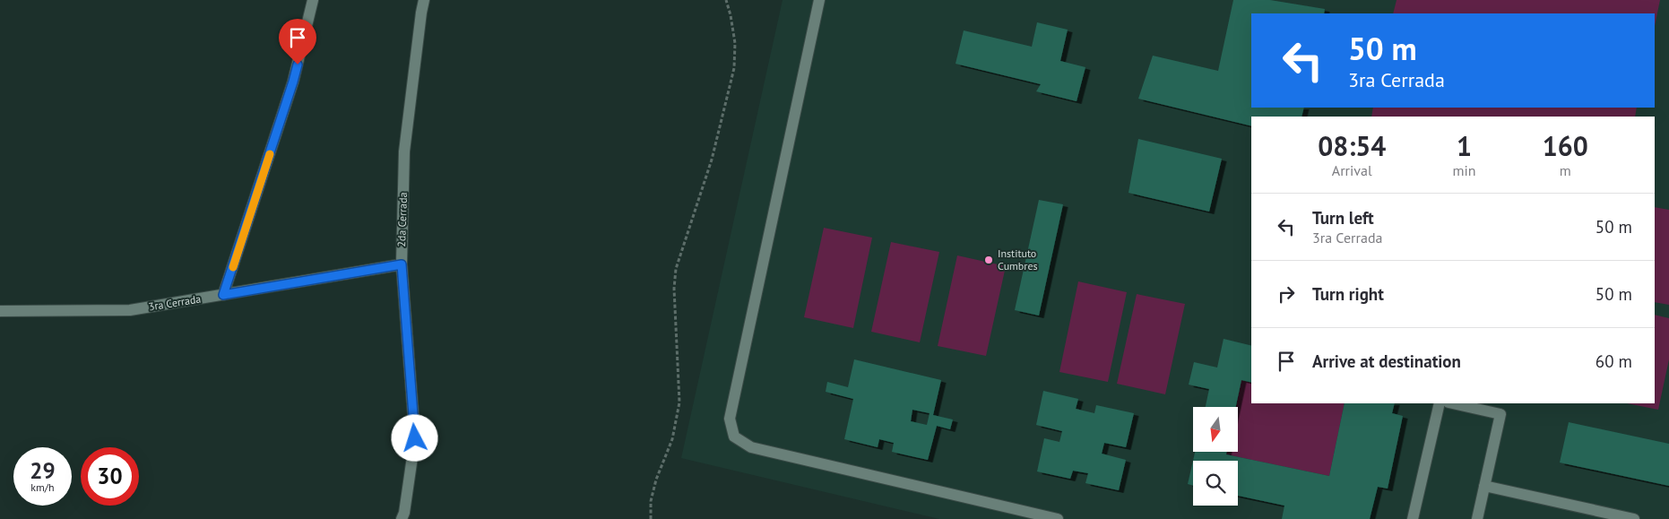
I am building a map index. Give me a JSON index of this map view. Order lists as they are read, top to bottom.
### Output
{
  "streets": {
    "street": ["2da Cerrada", "3ra Cerrada"]
  },
  "crossings": [
    ["2da Cerrada", "3ra Cerrada"]
  ],
  "places": ["Instituto Cumbres"],
  "north": "bottom",
  "page": {
    "turn": ["50 m", "3ra Cerrada"],
    "eta": [
      "08:54",
      "Arrival",
      "1",
      "min",
      "160",
      "m"
    ],
    "list": [
      {
        "name": "Turn left",
        "note": "3ra Cerrada",
        "value": "50 m"
      },
      {
        "name": "Turn right",
        "value": "50 m"
      },
      {
        "name": "Arrive at destination",
        "value": "60 m"
      }
    ],
    "speed": "29 km/h",
    "limit": "30"
  }
}
